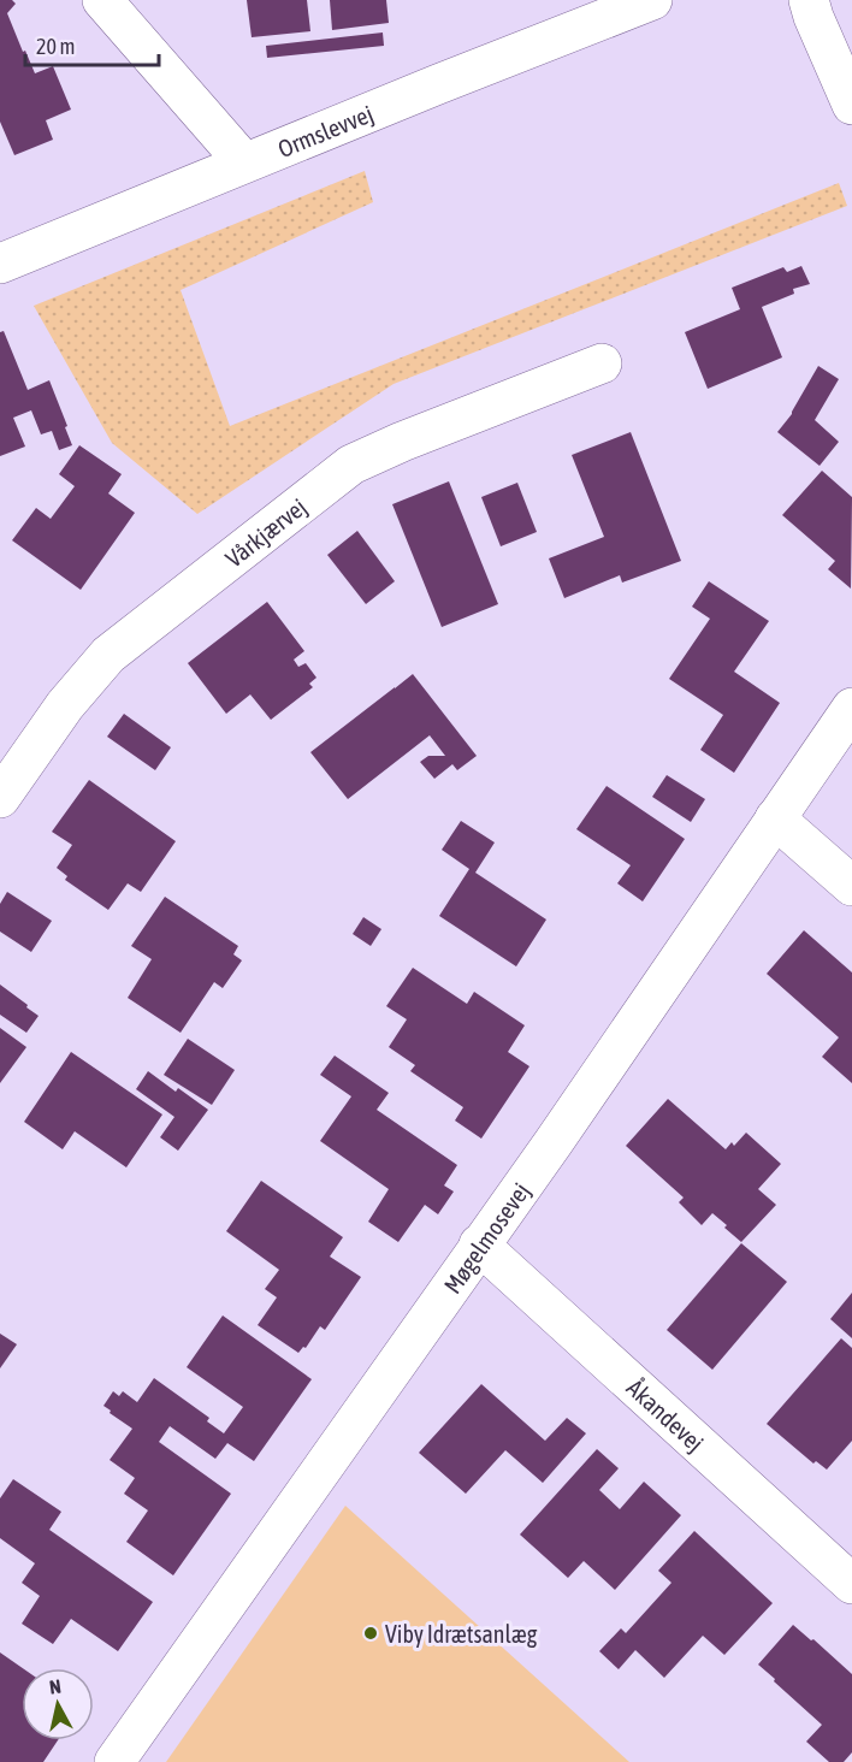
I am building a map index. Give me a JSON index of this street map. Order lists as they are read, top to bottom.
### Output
{
  "streets": {
    "street": [
      "Ormslevvej",
      "Vårkjærvej",
      "Møgelmosevej",
      "Åkandevej"
    ]
  },
  "crossings": [
    ["Møgelmosevej", "Åkandevej"]
  ],
  "places": ["Viby Idrætsanlæg"],
  "scale_bar": "20 m",
  "north": "top"
}
